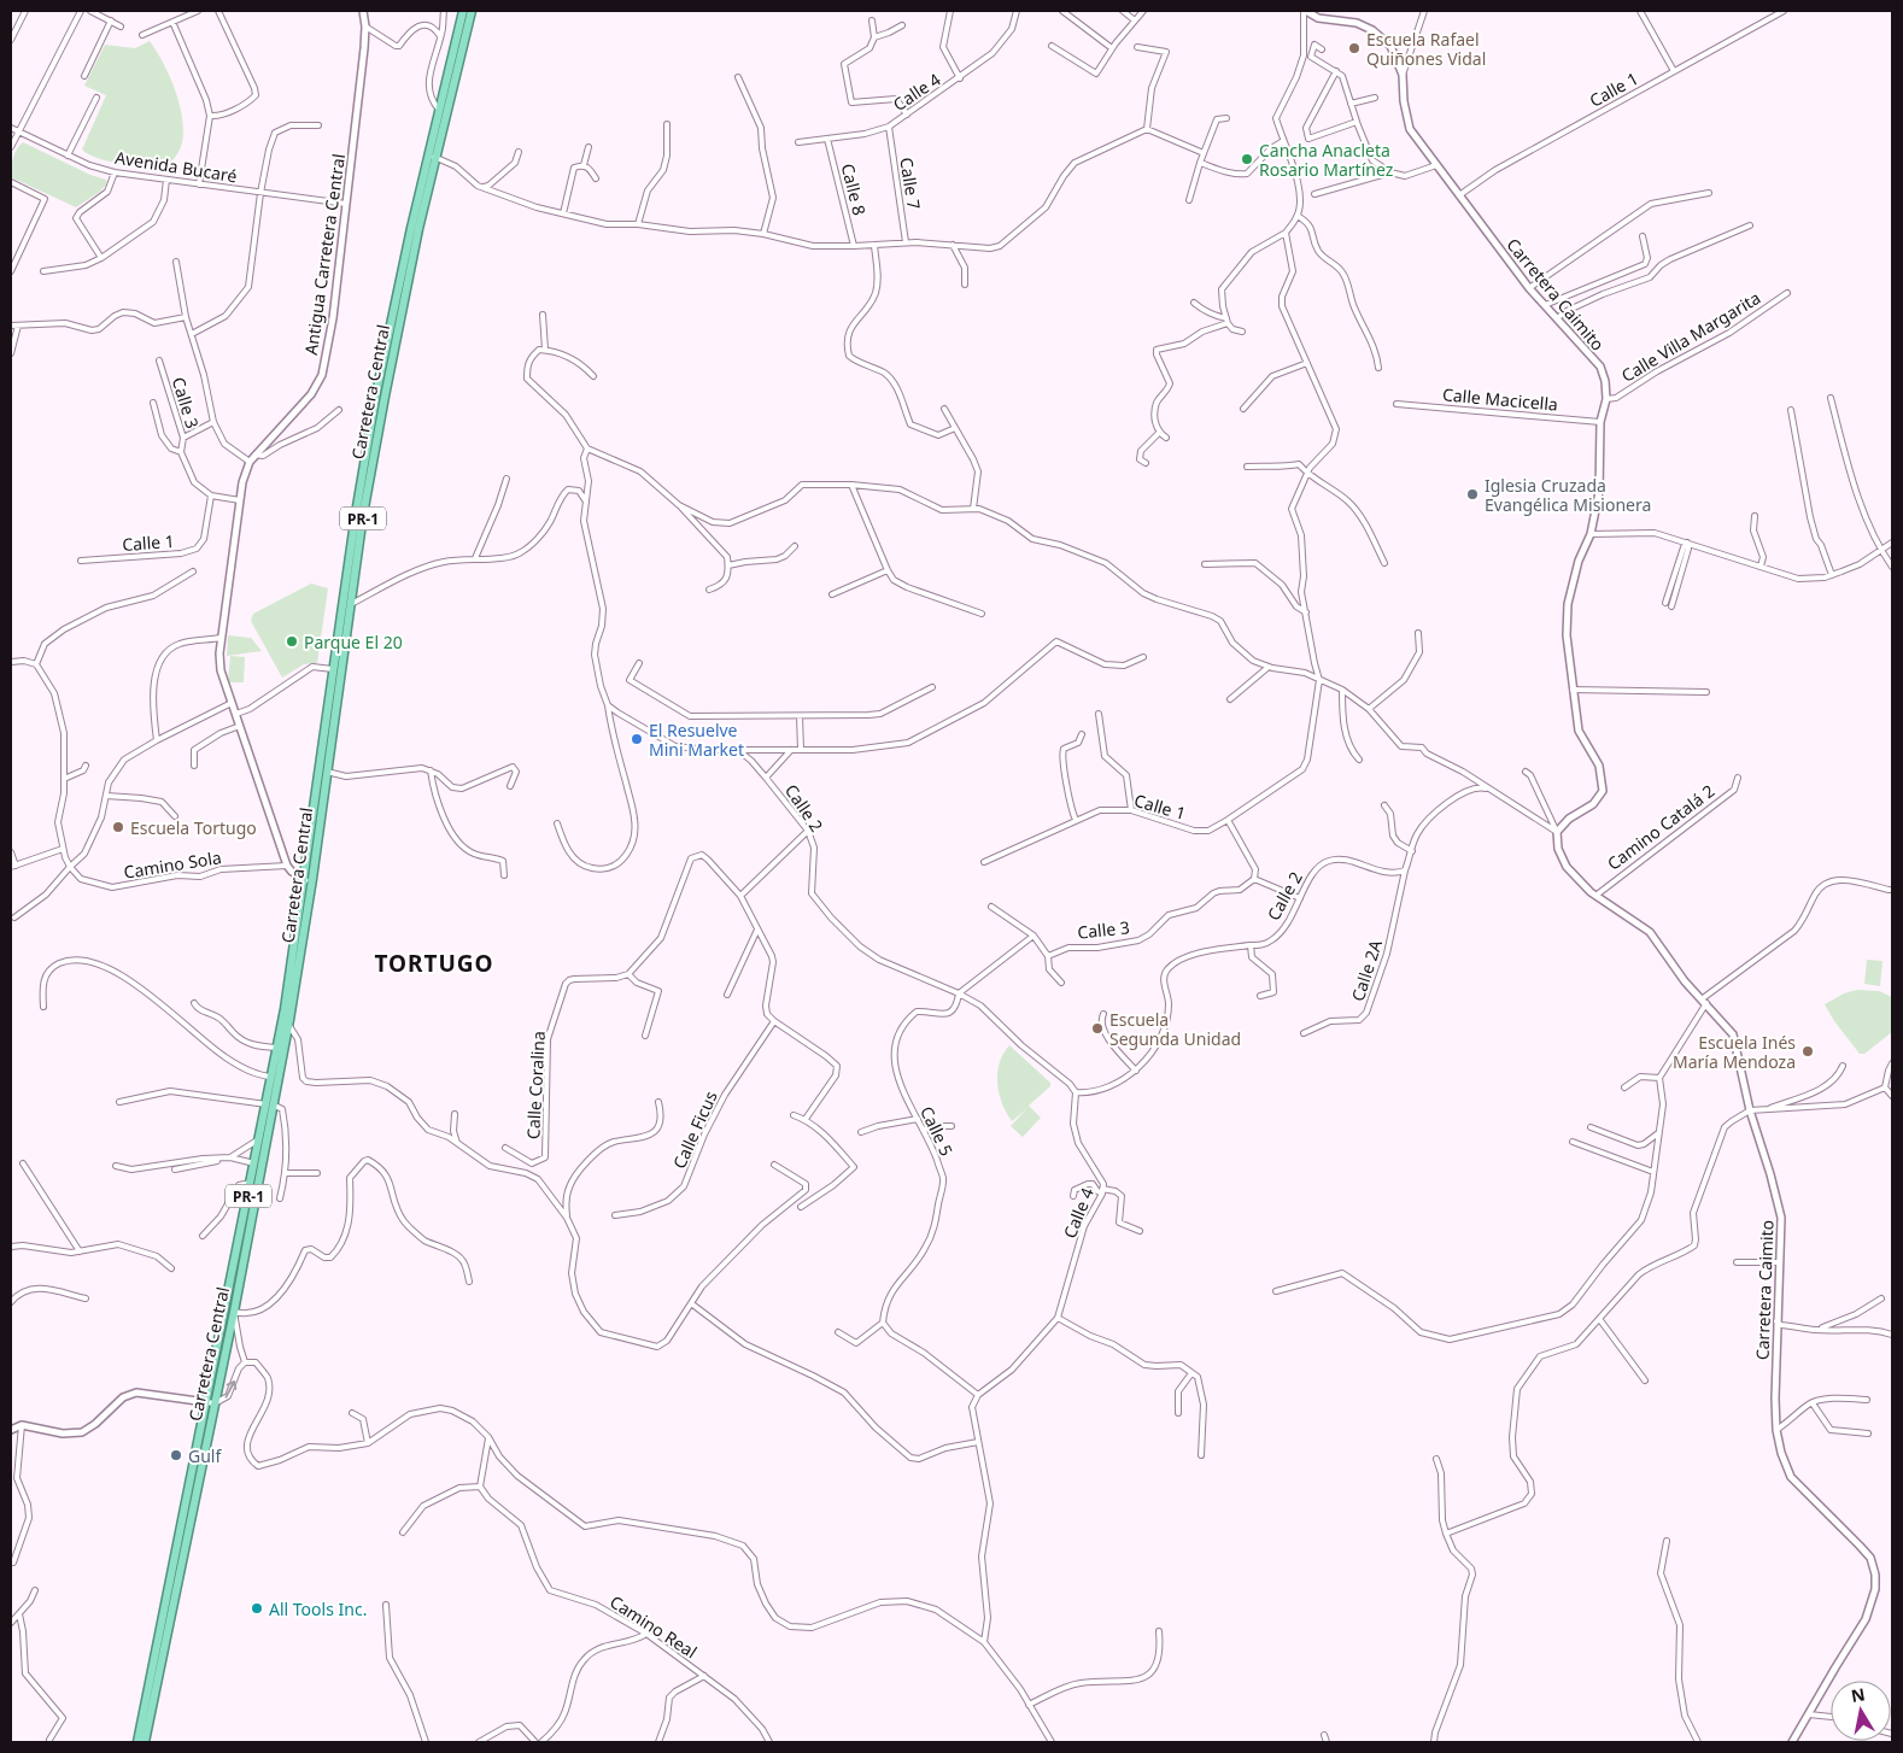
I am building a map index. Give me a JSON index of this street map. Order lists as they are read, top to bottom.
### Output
{
  "streets": {
    "highway": ["Carretera Central", "PR-1"],
    "street": [
      "Calle 1",
      "Calle 4",
      "Avenida Bucaré",
      "Calle 7",
      "Calle 8",
      "Antigua Carretera Central",
      "Carretera Caimito",
      "Calle Villa Margarita",
      "Calle Macicella",
      "Calle 3",
      "Calle 2",
      "Camino Catalá 2",
      "Camino Sola",
      "Calle 2A",
      "Calle Coralina",
      "Calle Ficus",
      "Calle 5",
      "Camino Real"
    ]
  },
  "crossings": [
    ["Calle 1", "Carretera Caimito"],
    ["Calle 4", "Calle 7"],
    ["Calle 4", "Calle 8"],
    ["Calle 4", "Calle 2"],
    ["Avenida Bucaré", "Antigua Carretera Central"],
    ["Antigua Carretera Central", "Camino Sola"],
    ["Carretera Caimito", "Calle Villa Margarita"],
    ["Carretera Caimito", "Calle Macicella"],
    ["Carretera Caimito", "Camino Catalá 2"],
    ["Calle 2", "Calle 2A"],
    ["Calle 2", "Calle 5"]
  ],
  "districts": ["TORTUGO"],
  "places": [
    "Escuela Rafael Quiñones Vidal",
    "Cancha Anacleta Rosario Martínez",
    "Iglesia Cruzada Evangélica Misionera",
    "Parque El 20",
    "El Resuelve Mini Market",
    "Escuela Tortugo",
    "Escuela Segunda Unidad",
    "Escuela Inés María Mendoza",
    "Gulf",
    "All Tools Inc."
  ],
  "north": "top"
}
